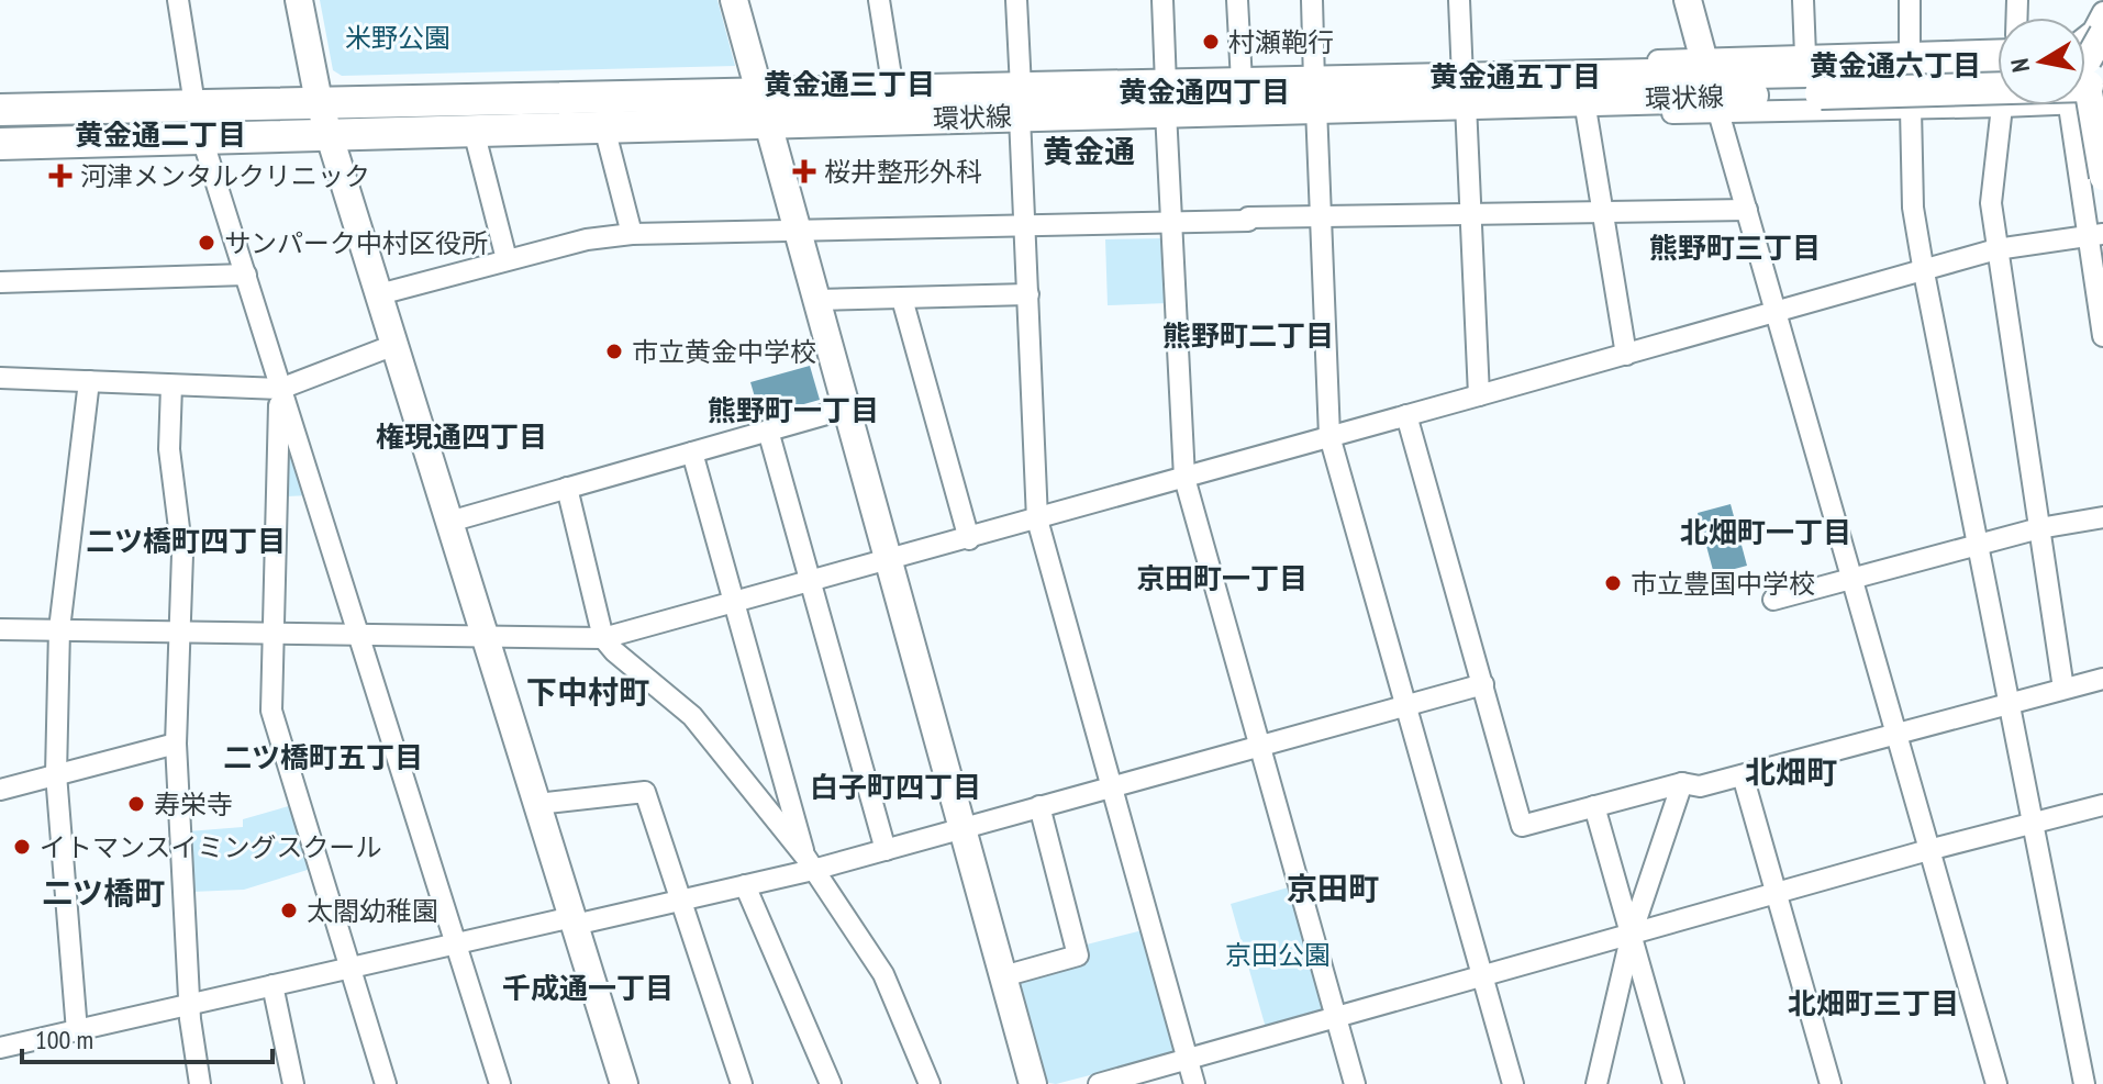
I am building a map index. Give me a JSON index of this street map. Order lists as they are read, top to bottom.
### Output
{
  "streets": {
    "main road": ["環状線"]
  },
  "districts": [
    "黄金通六丁目",
    "黄金通五丁目",
    "黄金通三丁目",
    "黄金通四丁目",
    "黄金通二丁目",
    "黄金通",
    "熊野町三丁目",
    "熊野町二丁目",
    "熊野町一丁目",
    "権現通四丁目",
    "北畑町一丁目",
    "二ツ橋町四丁目",
    "京田町一丁目",
    "下中村町",
    "二ツ橋町五丁目",
    "北畑町",
    "白子町四丁目",
    "京田町",
    "二ツ橋町",
    "千成通一丁目",
    "北畑町三丁目"
  ],
  "parks": ["米野公園", "京田公園"],
  "places": {
    "other": [
      "村瀬鞄行",
      "サンパーク中村区役所",
      "市立黄金中学校",
      "市立豊国中学校",
      "寿栄寺",
      "イトマンスイミングスクール",
      "太閤幼稚園"
    ],
    "health": ["桜井整形外科", "河津メンタルクリニック"]
  },
  "scale_bar": "100 m",
  "north": "left"
}
